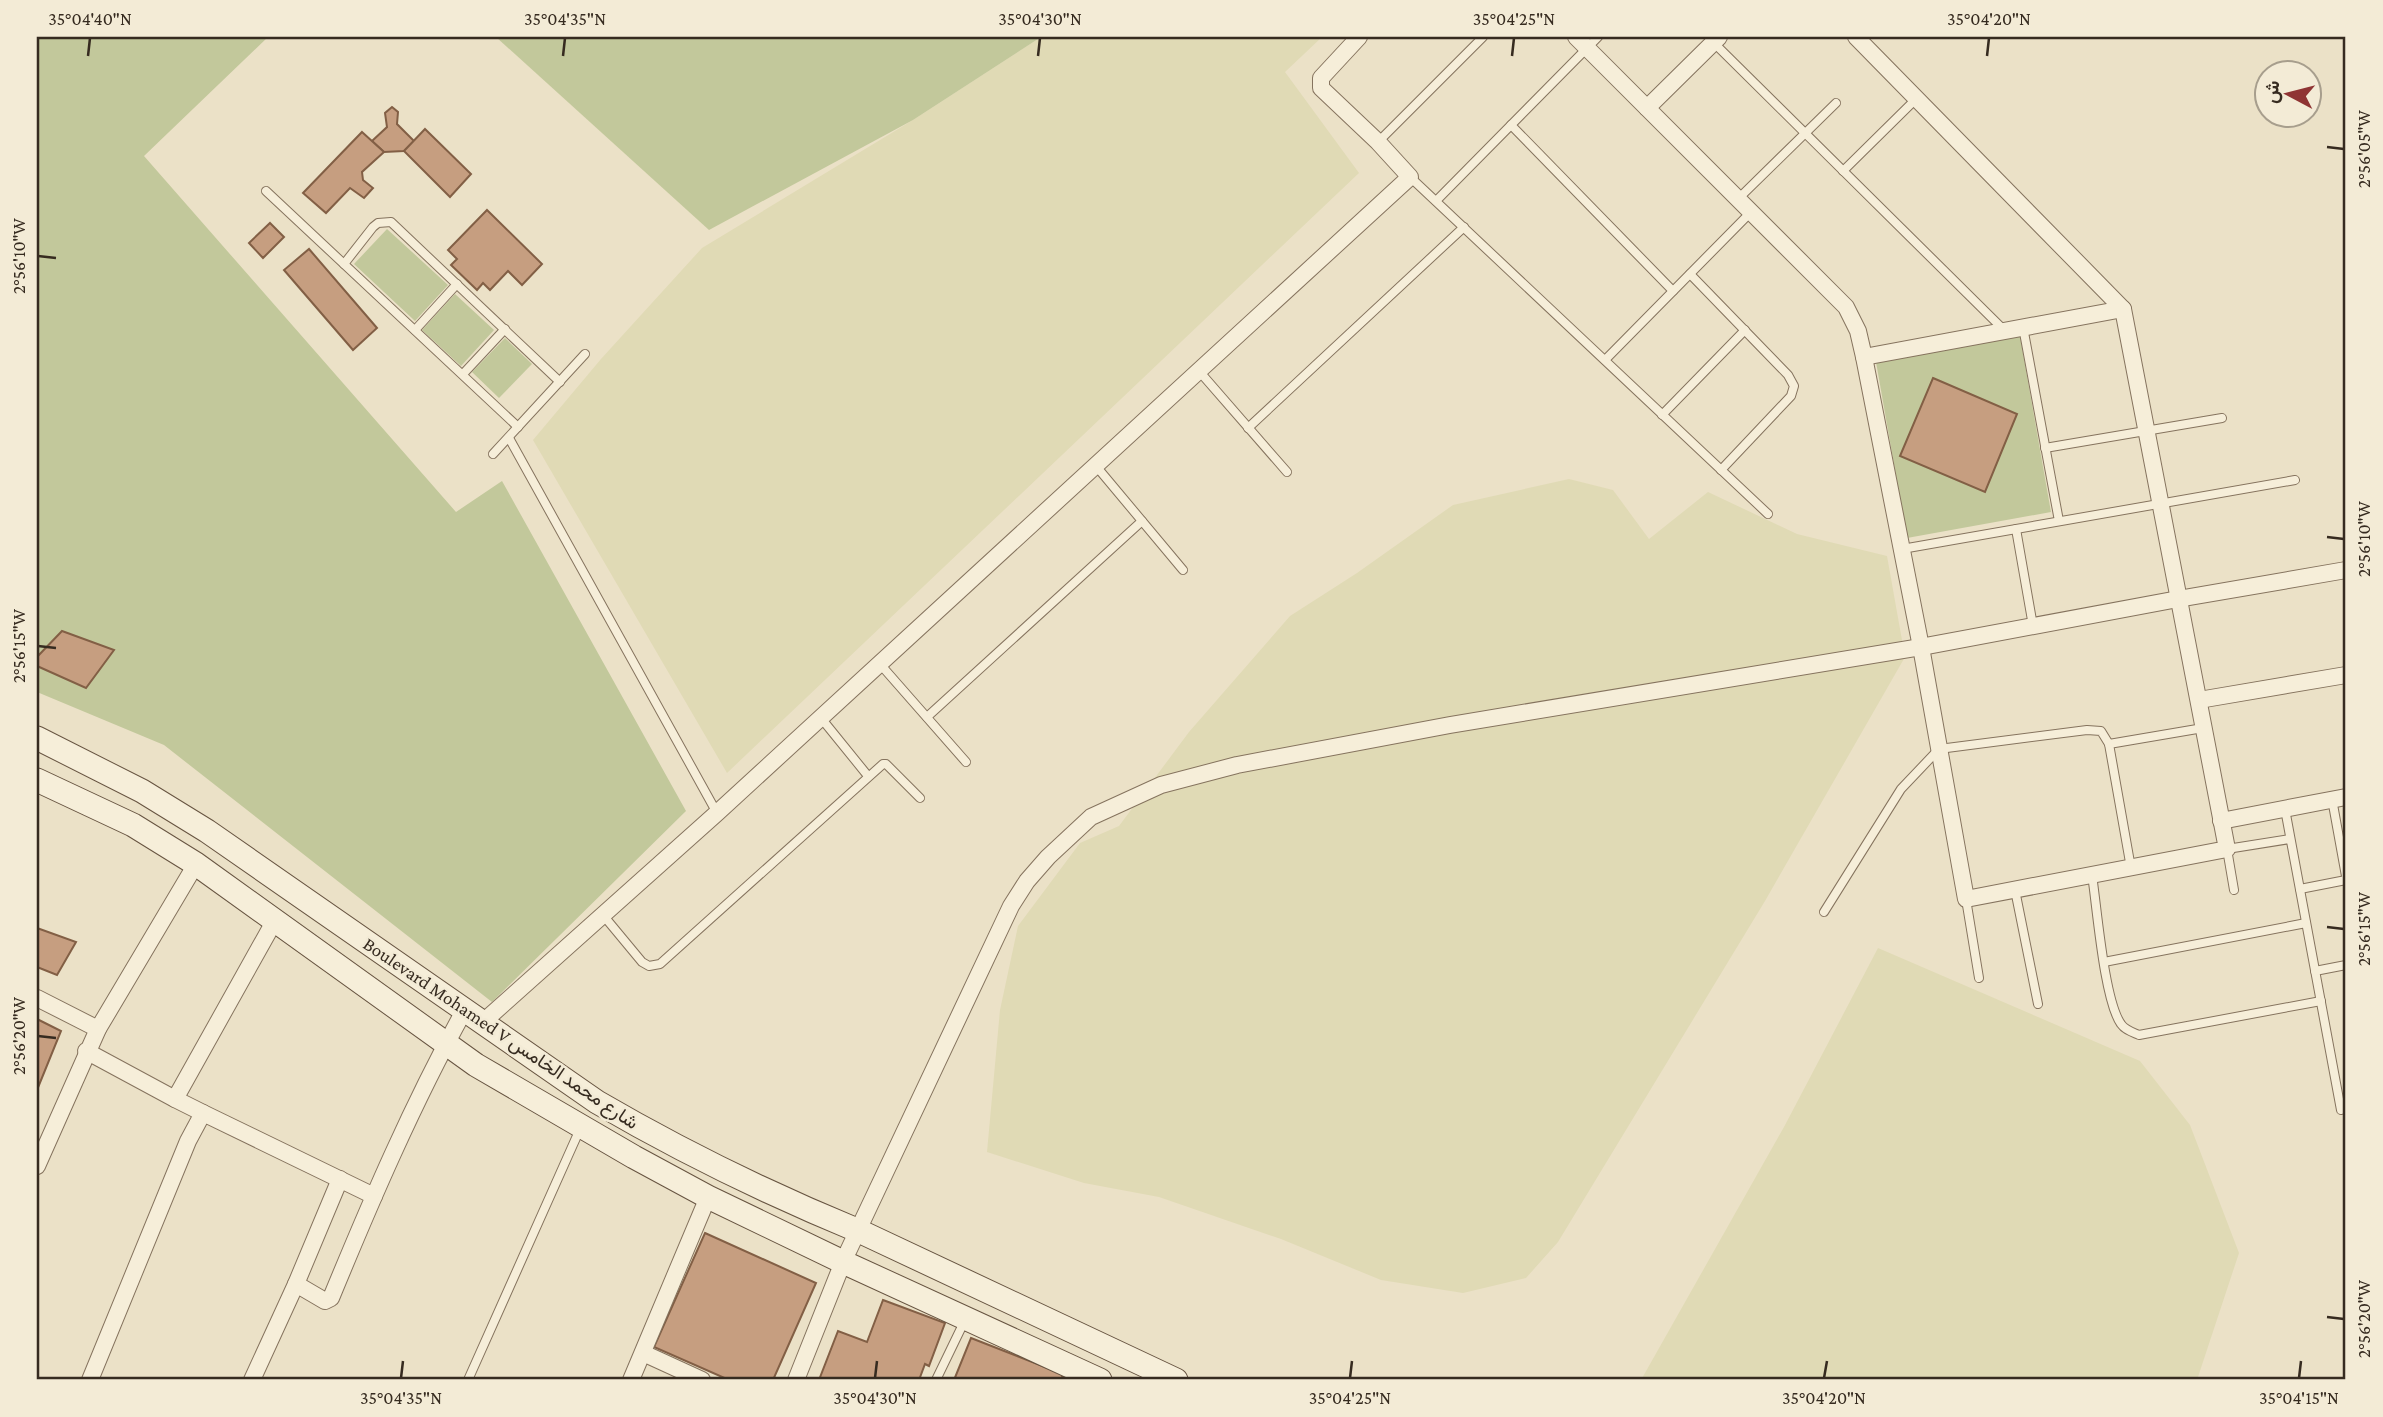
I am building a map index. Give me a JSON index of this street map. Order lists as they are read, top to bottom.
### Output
{
  "streets": {
    "street": ["Boulevard Mohamed V شارع محمد الخامس"]
  },
  "north": "left",
  "coordinates": [
    "35°04'40\"N",
    "35°04'35\"N",
    "35°04'30\"N",
    "35°04'25\"N",
    "35°04'20\"N",
    "2°56'05\"W",
    "2°56'10\"W",
    "2°56'15\"W",
    "2°56'20\"W",
    "35°04'15\"N"
  ]
}
